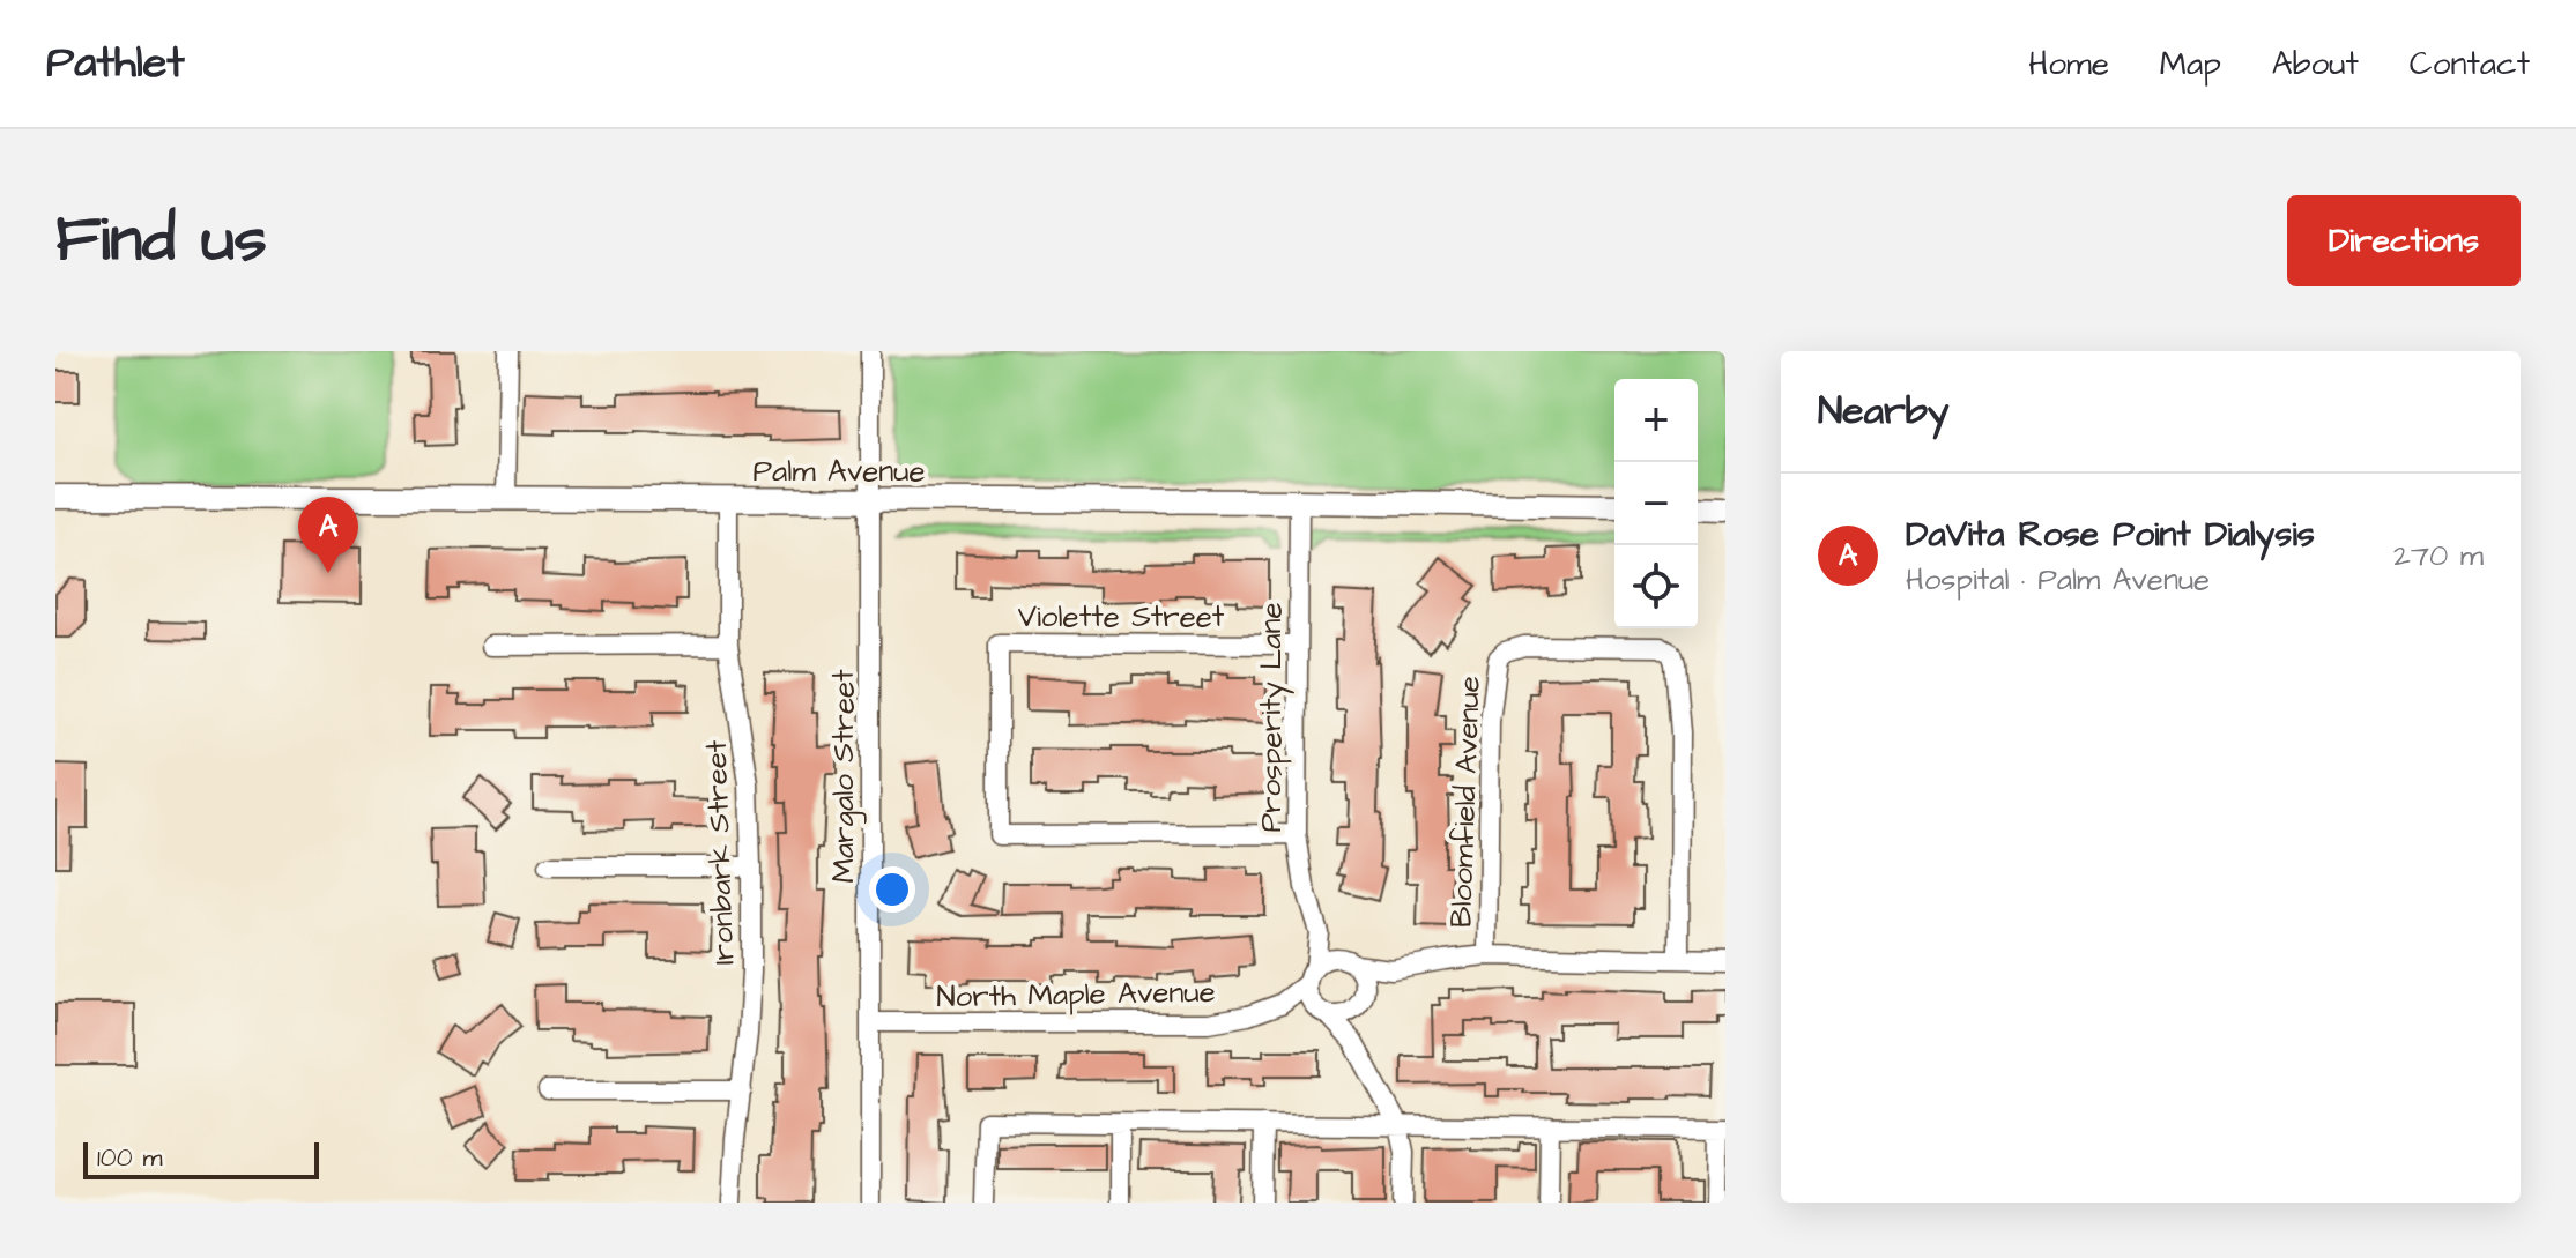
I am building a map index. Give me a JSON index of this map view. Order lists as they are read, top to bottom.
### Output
{
  "streets": {
    "main road": ["Palm Avenue"],
    "street": [
      "Violette Street",
      "Prosperity Lane",
      "Margalo Street",
      "Bloomfield Avenue",
      "Ironbark Street",
      "North Maple Avenue"
    ]
  },
  "crossings": [
    ["Palm Avenue", "Prosperity Lane"],
    ["Palm Avenue", "Margalo Street"],
    ["Palm Avenue", "Ironbark Street"],
    ["Violette Street", "Prosperity Lane"],
    ["Prosperity Lane", "North Maple Avenue"],
    ["Margalo Street", "North Maple Avenue"],
    ["Bloomfield Avenue", "North Maple Avenue"]
  ],
  "scale_bar": "100 m",
  "page": {
    "header": "Pathlet",
    "nav": [
      "Home",
      "Map",
      "About",
      "Contact"
    ],
    "title": "Find us",
    "buttons": "Directions",
    "heading": "Nearby",
    "map_buttons": ["+", "−"],
    "list": [
      {
        "mark": "A",
        "name": "DaVita Rose Point Dialysis",
        "note": "Hospital · Palm Avenue",
        "value": "270 m"
      }
    ],
    "pins": "A",
    "scale": "100 m"
  }
}
